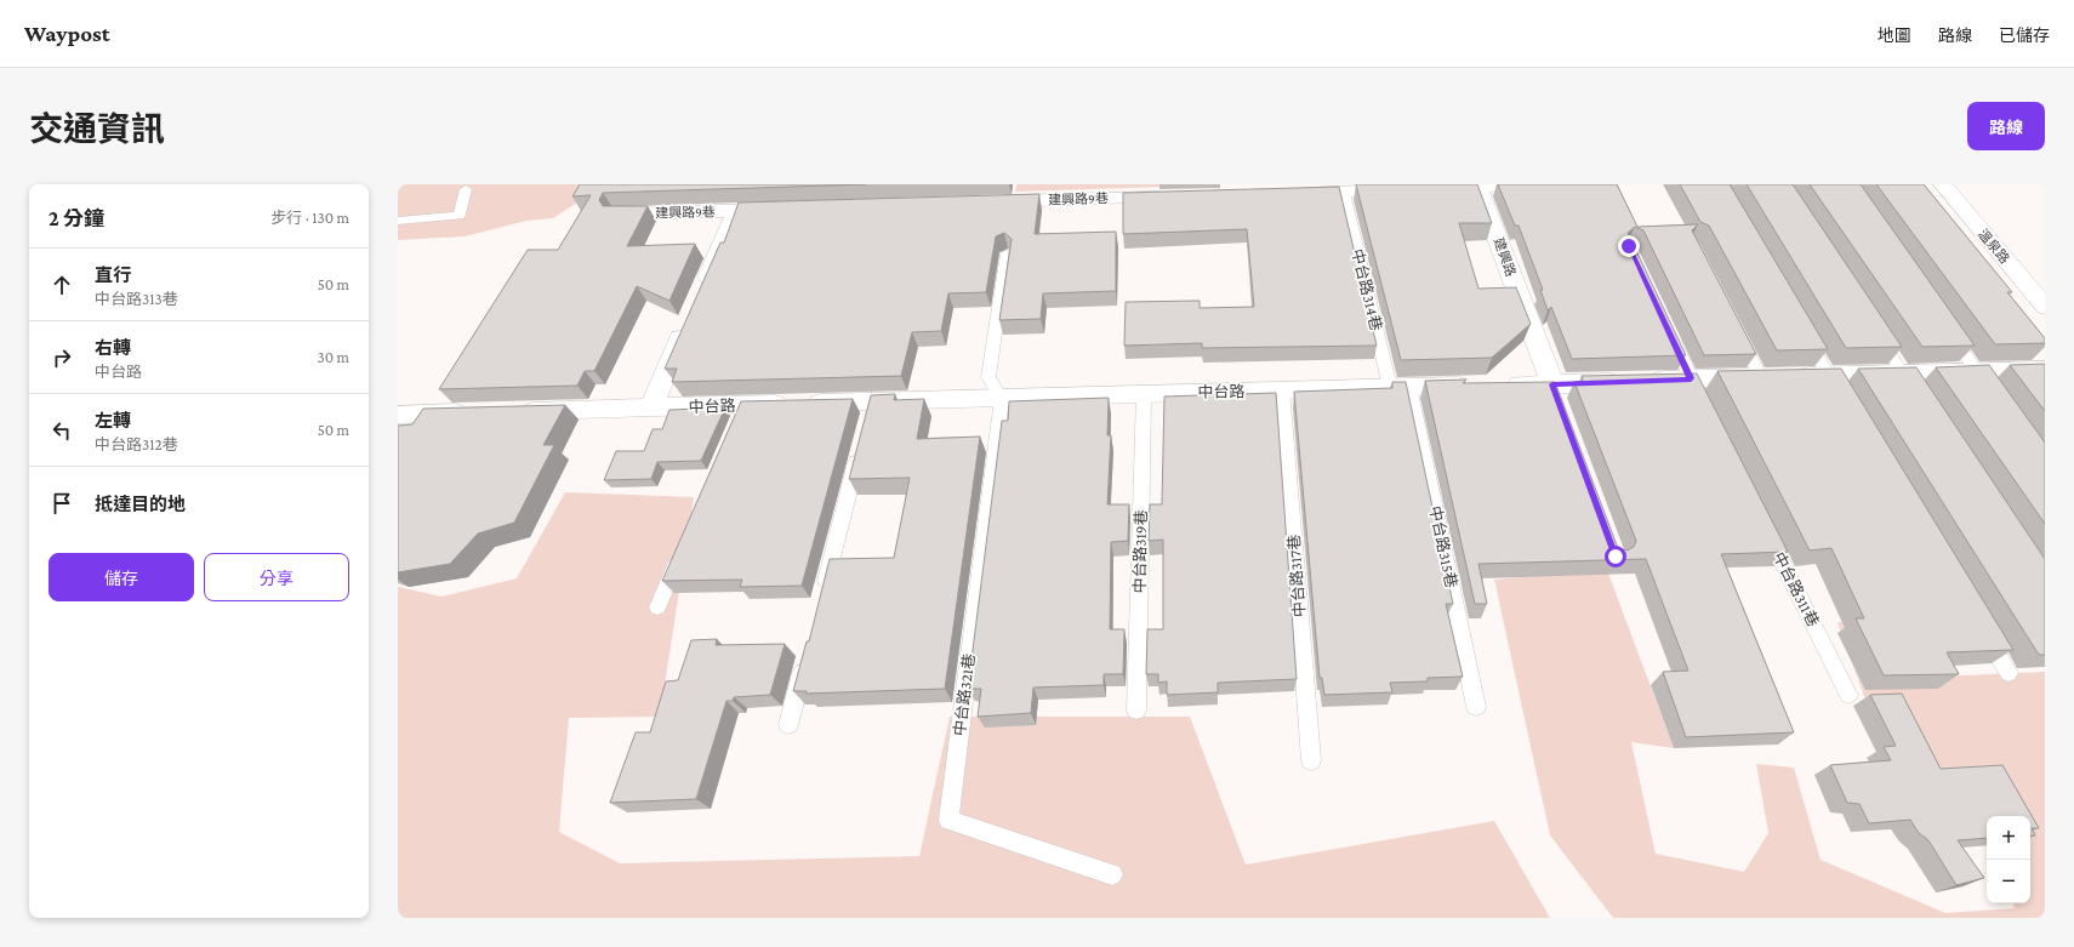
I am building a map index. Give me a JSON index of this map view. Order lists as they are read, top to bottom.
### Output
{
  "streets": {
    "street": [
      "建興路9巷",
      "溫泉路",
      "建興路",
      "中台路"
    ],
    "lane": [
      "中台路314巷",
      "中台路315巷",
      "中台路319巷",
      "中台路317巷",
      "中台路311巷",
      "中台路321巷"
    ]
  },
  "crossings": [
    ["建興路", "中台路"],
    ["中台路314巷", "中台路"],
    ["中台路314巷", "中台路315巷"],
    ["中台路", "中台路315巷"],
    ["中台路", "中台路319巷"],
    ["中台路", "中台路317巷"],
    ["中台路", "中台路321巷"]
  ],
  "page": {
    "header": "Waypost",
    "nav": ["地圖", "路線", "已儲存"],
    "title": "交通資訊",
    "buttons": [
      "路線",
      ["儲存", "分享"]
    ],
    "heading": ["2 分鐘", "步行 · 130 m"],
    "list": [
      ["直行", "中台路313巷", "50 m"],
      ["右轉", "中台路", "30 m"],
      ["左轉", "中台路312巷", "50 m"],
      "抵達目的地"
    ],
    "map_buttons": ["+", "−"]
  }
}
